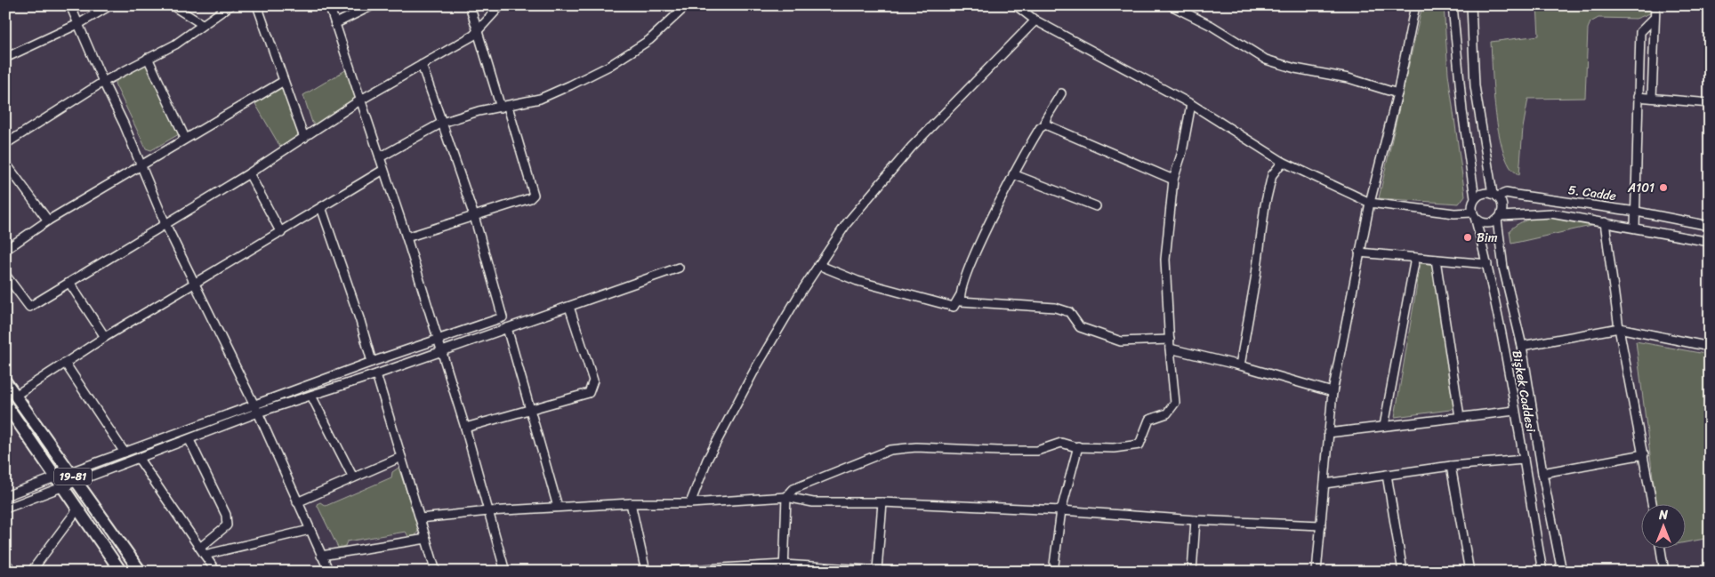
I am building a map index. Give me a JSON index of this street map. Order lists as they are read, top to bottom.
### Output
{
  "streets": {
    "highway": ["19-81"],
    "street": ["5. Cadde", "Bişkek Caddesi"]
  },
  "crossings": [
    ["5. Cadde", "Bişkek Caddesi"]
  ],
  "places": ["A101", "Bim"],
  "north": "top"
}
